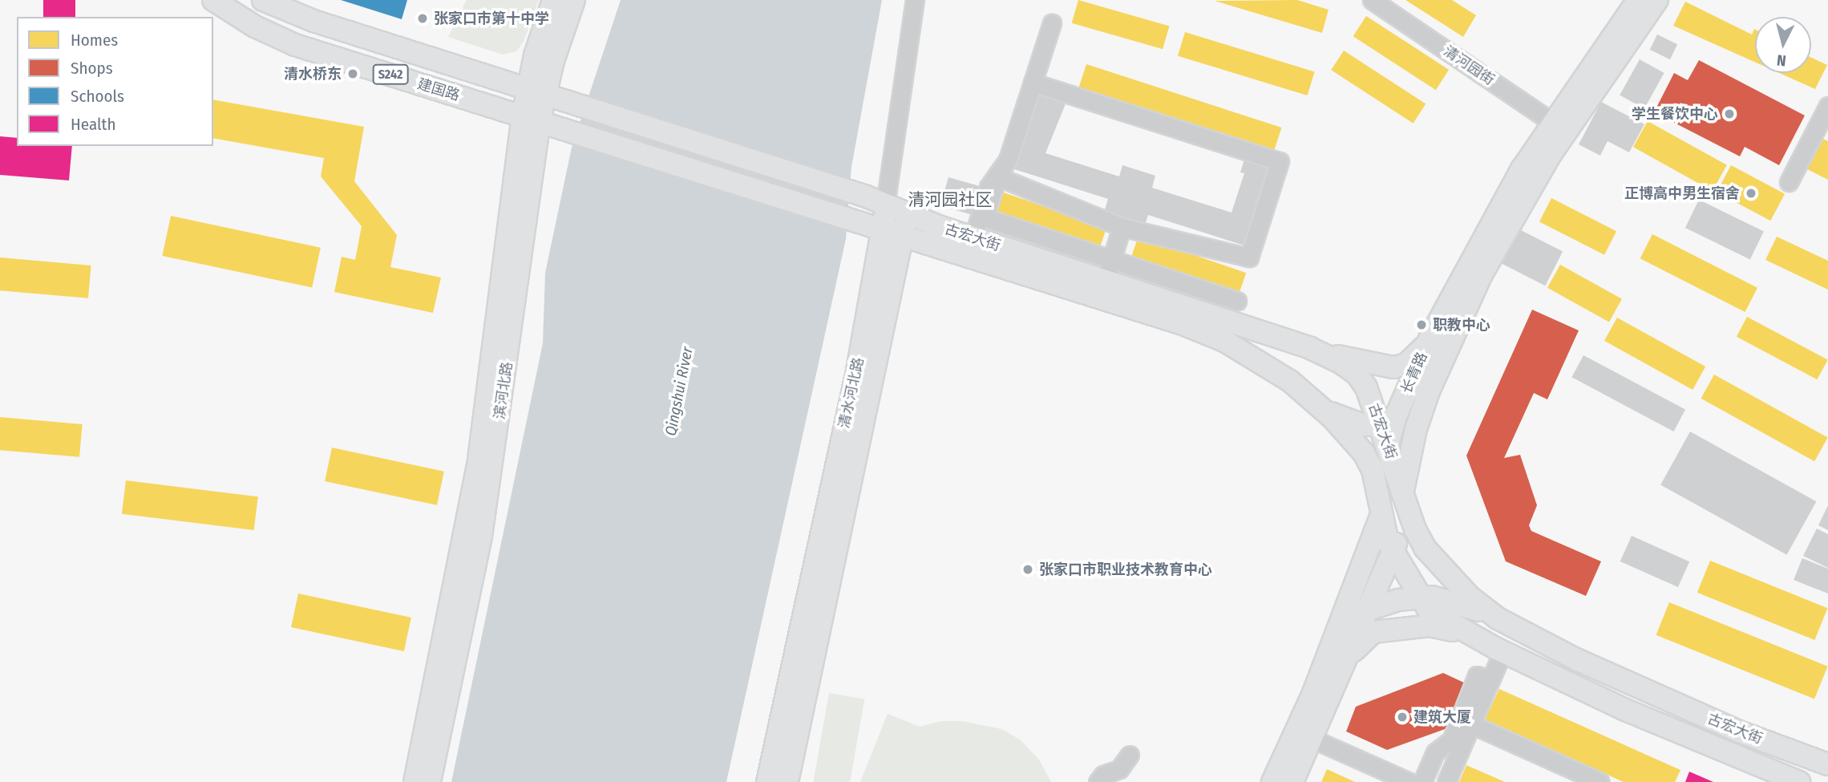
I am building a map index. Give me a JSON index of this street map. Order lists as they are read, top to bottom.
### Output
{
  "streets": {
    "main road": [
      "S242",
      "建国路",
      "古宏大街",
      "长青路",
      "滨河北路",
      "清水河北路"
    ],
    "street": ["清河园街"]
  },
  "crossings": [
    ["清河园街", "长青路"],
    ["建国路", "古宏大街"],
    ["建国路", "滨河北路"],
    ["古宏大街", "长青路"],
    ["古宏大街", "清水河北路"]
  ],
  "districts": ["清河园社区"],
  "water": ["Qingshui River"],
  "places": [
    "张家口市第十中学",
    "清水桥东",
    "学生餐饮中心",
    "正博高中男生宿舍",
    "职教中心",
    "张家口市职业技术教育中心",
    "建筑大厦"
  ],
  "legend": [
    "Homes",
    "Shops",
    "Schools",
    "Health"
  ],
  "north": "bottom"
}
